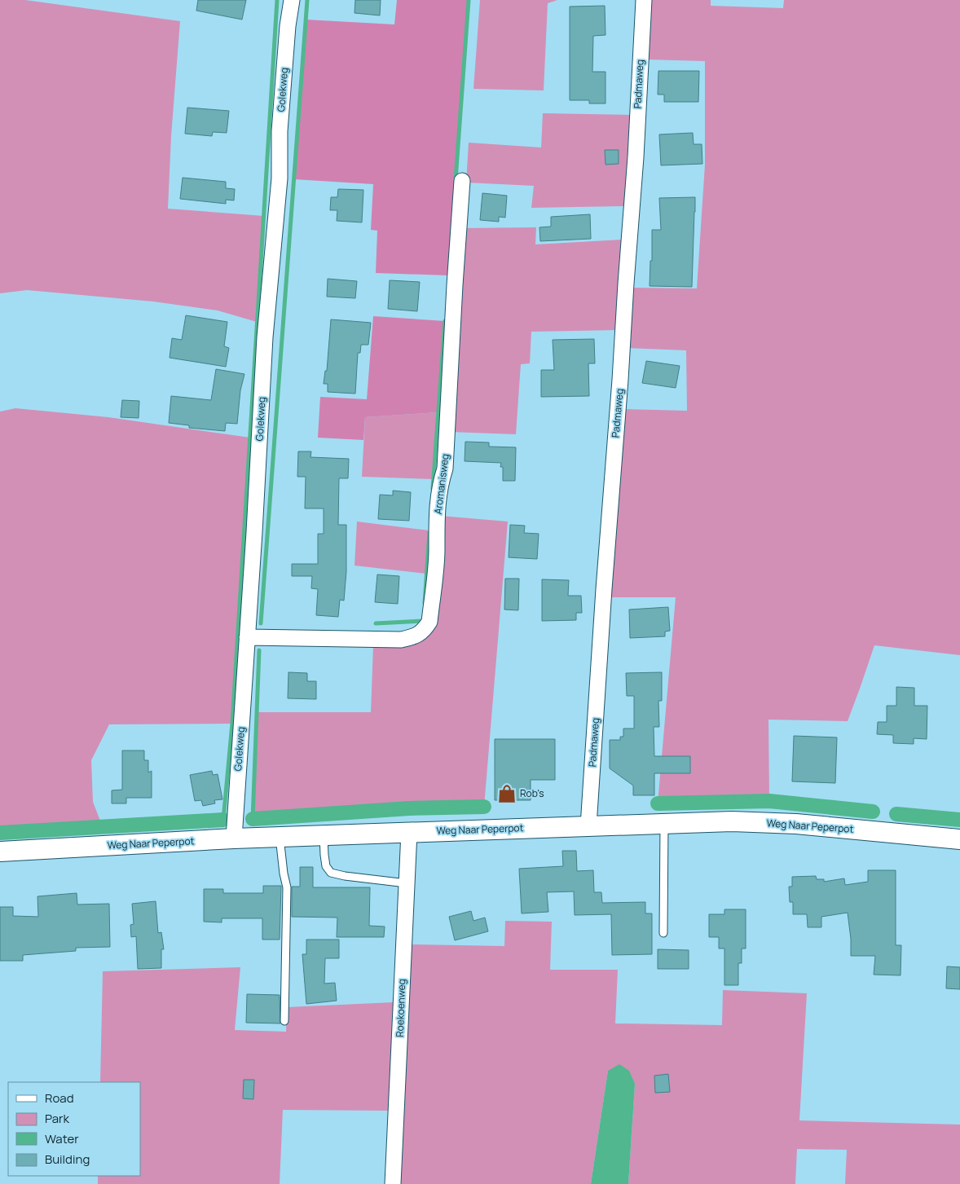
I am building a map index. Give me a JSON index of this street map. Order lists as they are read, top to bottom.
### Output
{
  "streets": {
    "street": [
      "Padmaweg",
      "Golekweg",
      "Aromanisweg",
      "Weg Naar Peperpot",
      "Roekoenweg"
    ]
  },
  "crossings": [
    ["Padmaweg", "Weg Naar Peperpot"],
    ["Golekweg", "Aromanisweg"],
    ["Golekweg", "Weg Naar Peperpot"],
    ["Weg Naar Peperpot", "Roekoenweg"]
  ],
  "places": {
    "shop": ["Rob's"]
  },
  "legend": [
    "Road",
    "Park",
    "Water",
    "Building"
  ]
}
